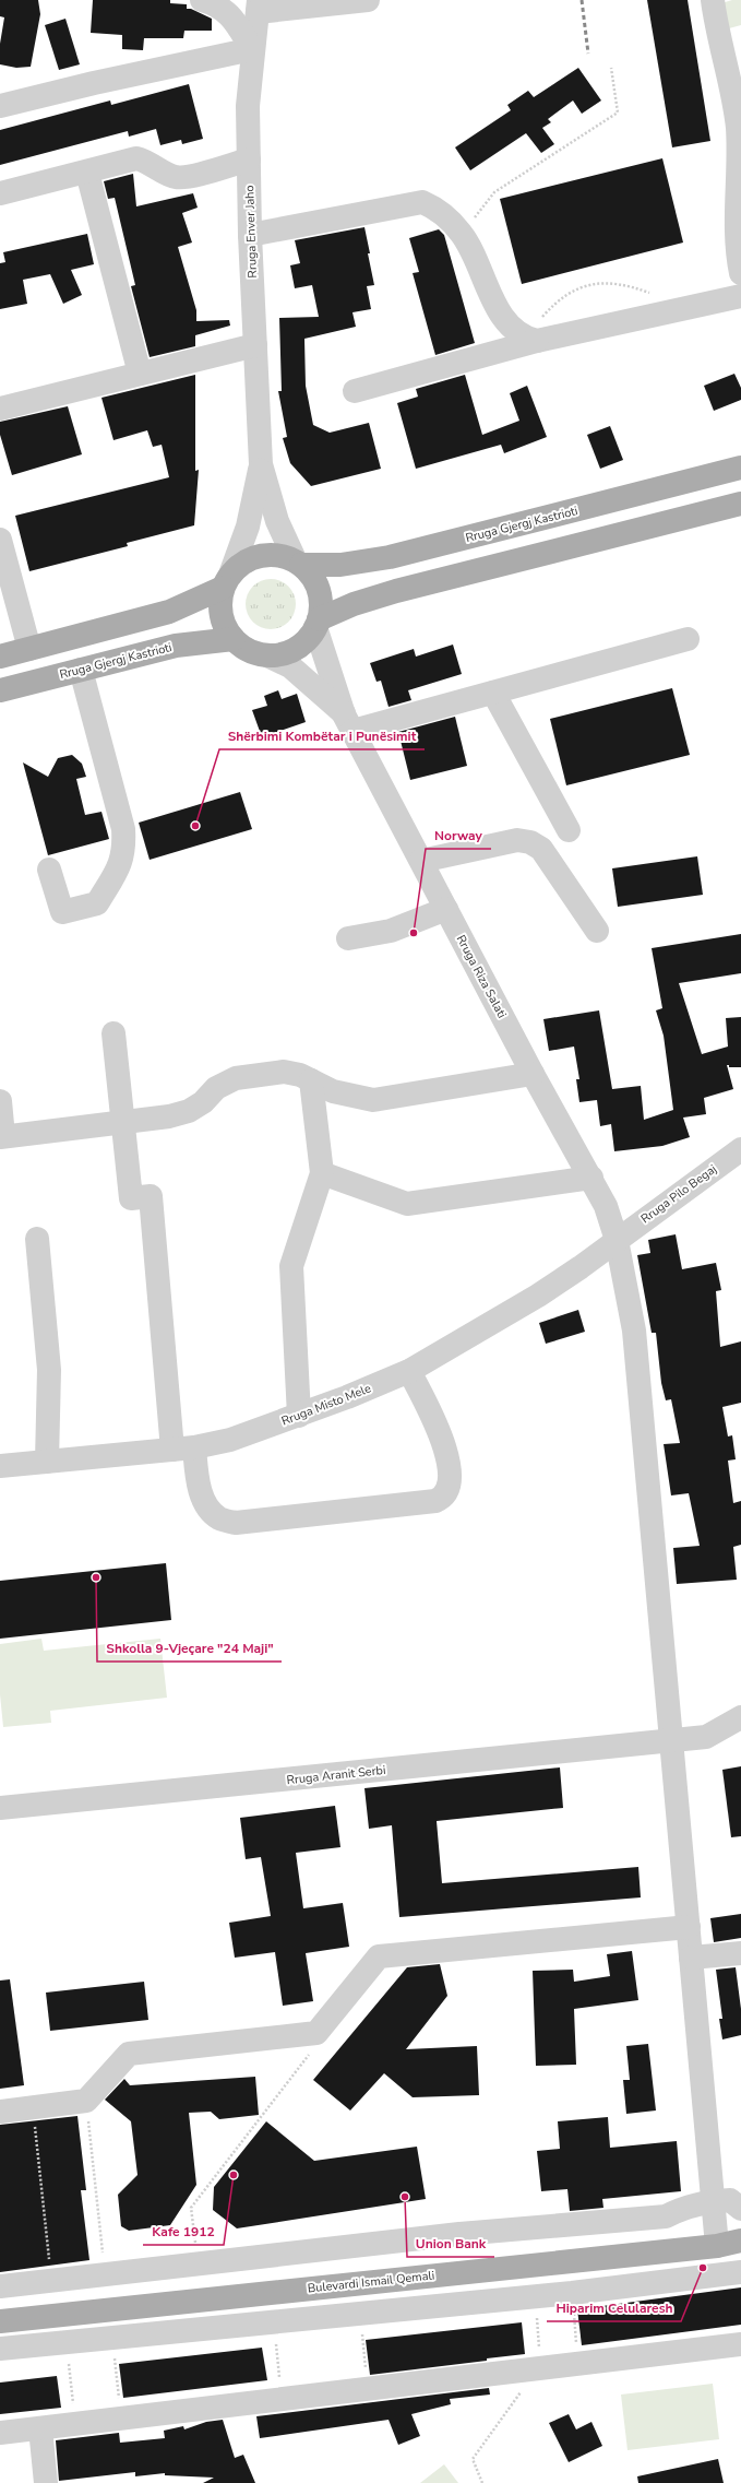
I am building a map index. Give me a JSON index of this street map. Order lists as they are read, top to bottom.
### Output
{
  "streets": {
    "main road": ["Rruga Gjergj Kastrioti", "Bulevardi Ismail Qemali"],
    "street": [
      "Rruga Enver Jaho",
      "Rruga Riza Salati",
      "Rruga Pilo Begaj",
      "Rruga Misto Mele",
      "Rruga Aranit Serbi"
    ]
  },
  "crossings": [
    ["Rruga Riza Salati", "Rruga Pilo Begaj"],
    ["Rruga Riza Salati", "Rruga Misto Mele"],
    ["Rruga Riza Salati", "Rruga Aranit Serbi"],
    ["Rruga Riza Salati", "Bulevardi Ismail Qemali"],
    ["Rruga Pilo Begaj", "Rruga Misto Mele"]
  ],
  "places": [
    "Shërbimi Kombëtar i Punësimit",
    "Norway",
    "Shkolla 9-Vjeçare \"24 Maji\"",
    "Kafe 1912",
    "Union Bank",
    "Hiparim Celularesh"
  ]
}
